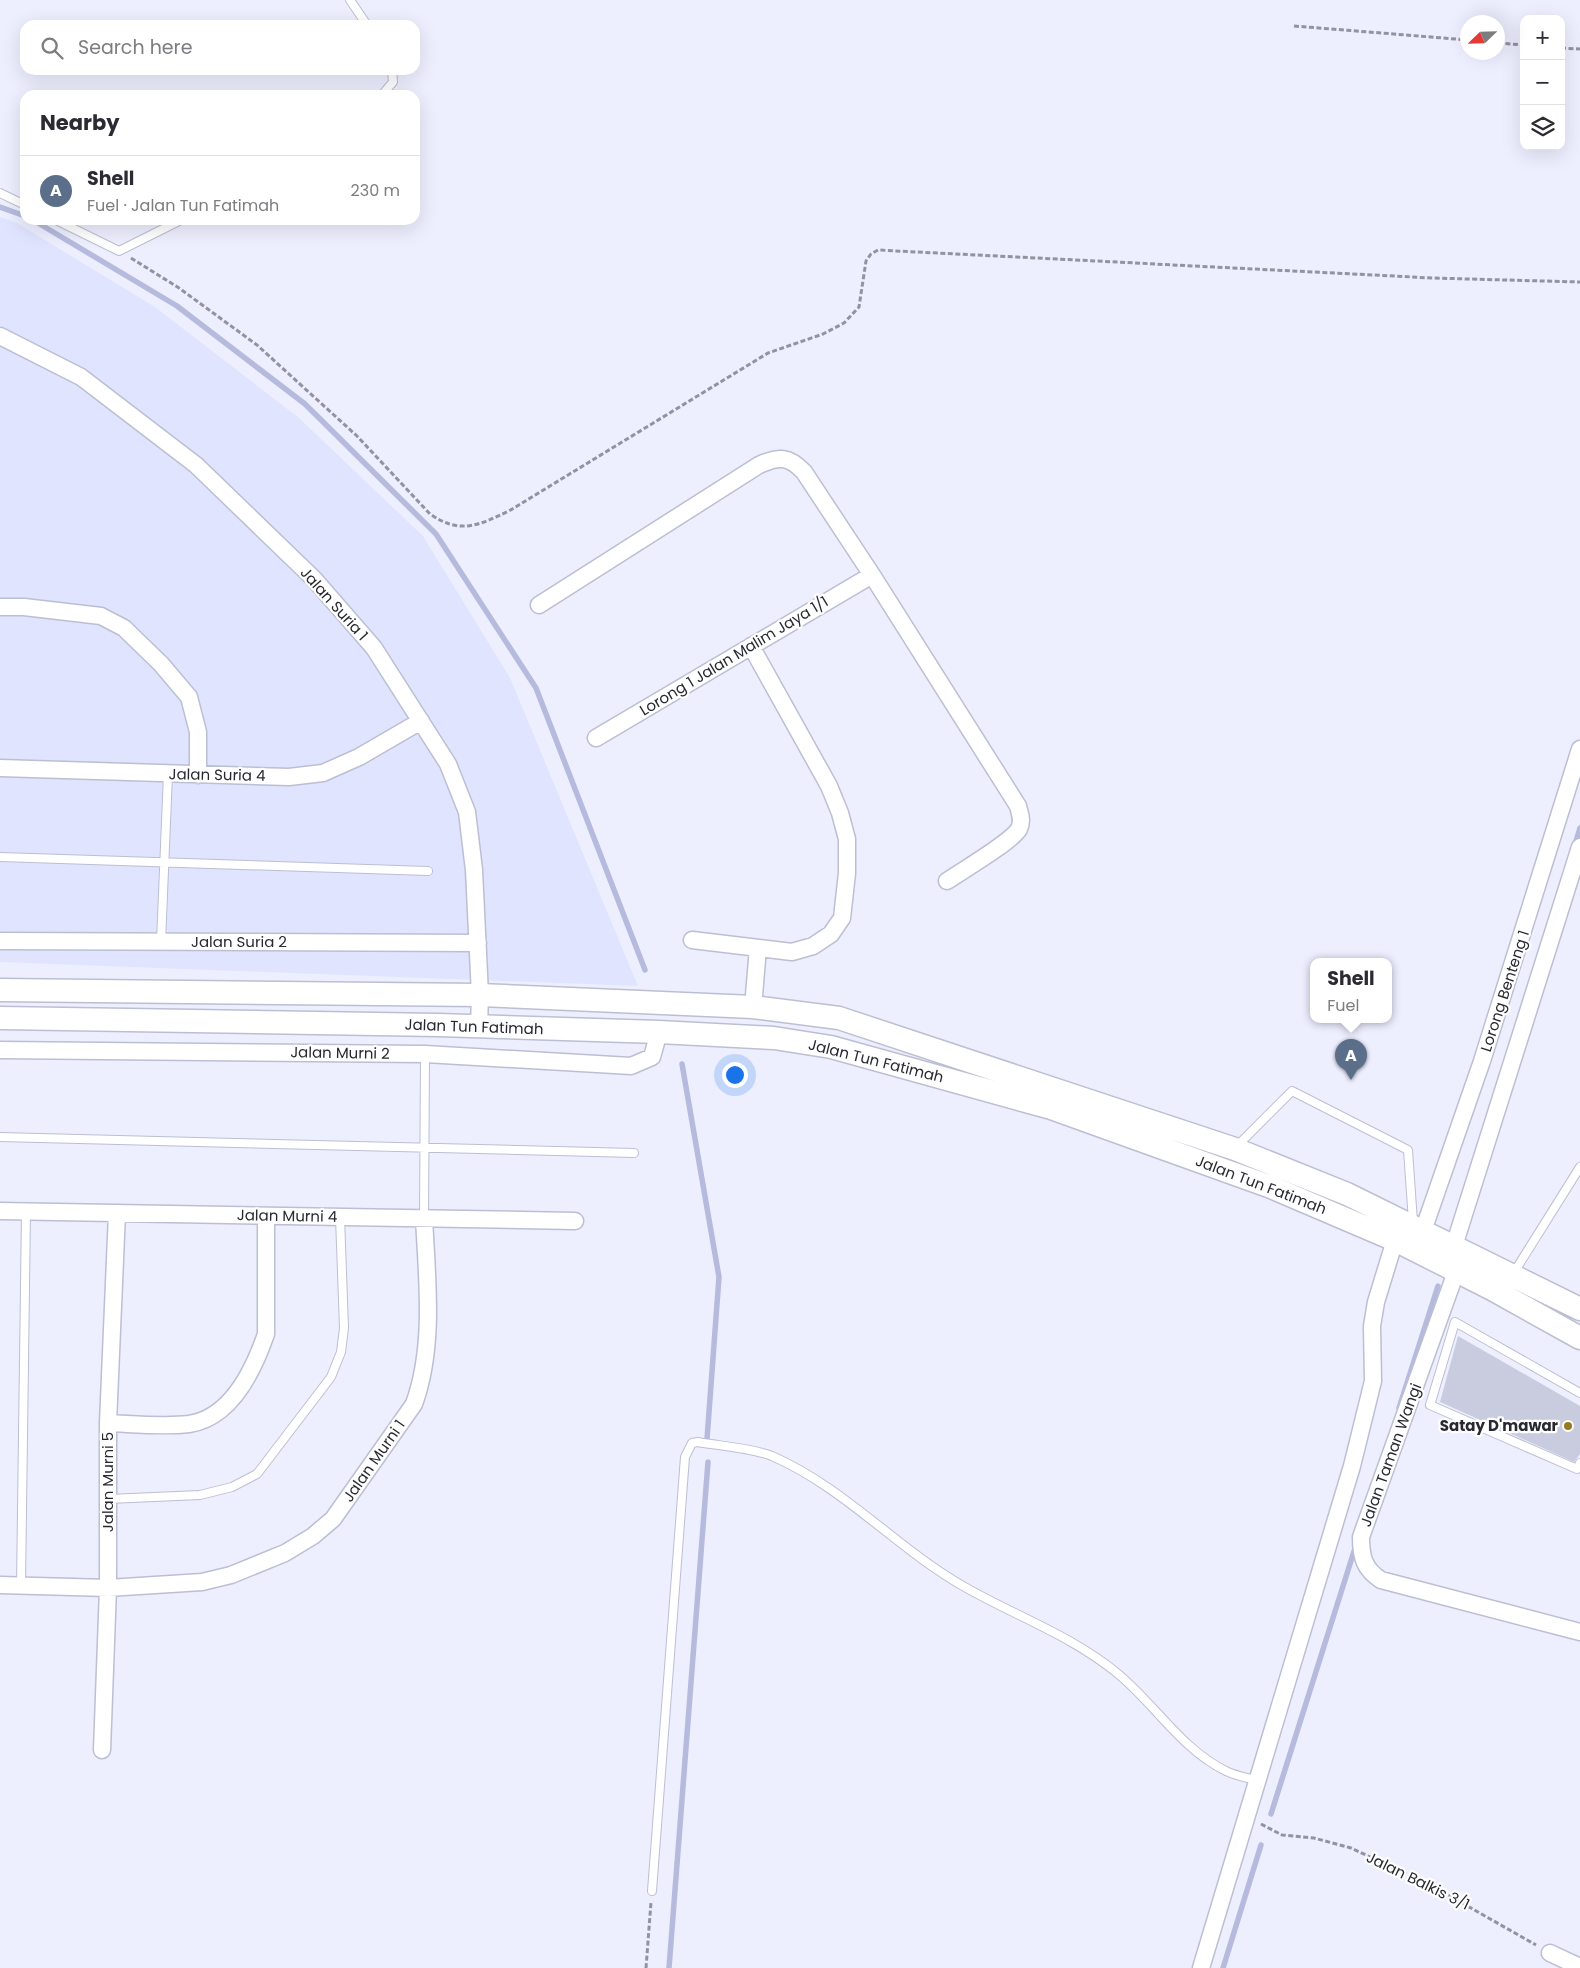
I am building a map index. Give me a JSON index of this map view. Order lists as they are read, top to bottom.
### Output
{
  "streets": {
    "main road": ["Jalan Tun Fatimah"],
    "street": [
      "Jalan Suria 1",
      "Lorong 1 Jalan Malim Jaya 1/1",
      "Jalan Suria 4",
      "Jalan Suria 2",
      "Lorong Benteng 1",
      "Jalan Murni 2",
      "Jalan Murni 4",
      "Jalan Taman Wangi",
      "Jalan Murni 1",
      "Jalan Murni 5"
    ],
    "path": ["Jalan Balkis 3/1"]
  },
  "crossings": [
    ["Jalan Suria 1", "Jalan Suria 4"],
    ["Jalan Suria 1", "Jalan Suria 2"],
    ["Jalan Suria 1", "Jalan Tun Fatimah"],
    ["Lorong Benteng 1", "Jalan Tun Fatimah"],
    ["Jalan Tun Fatimah", "Jalan Murni 2"],
    ["Jalan Tun Fatimah", "Jalan Taman Wangi"],
    ["Jalan Murni 2", "Jalan Murni 1"],
    ["Jalan Murni 4", "Jalan Murni 1"],
    ["Jalan Murni 4", "Jalan Murni 5"],
    ["Jalan Murni 1", "Jalan Murni 5"]
  ],
  "places": ["Satay D'mawar"],
  "north": "bottom left",
  "page": {
    "map_buttons": ["+", "−"],
    "search": "Search here",
    "heading": "Nearby",
    "list": [
      {
        "mark": "A",
        "name": "Shell",
        "note": "Fuel · Jalan Tun Fatimah",
        "value": "230 m"
      }
    ],
    "popup": ["Shell", "Fuel"],
    "pins": "A"
  }
}
